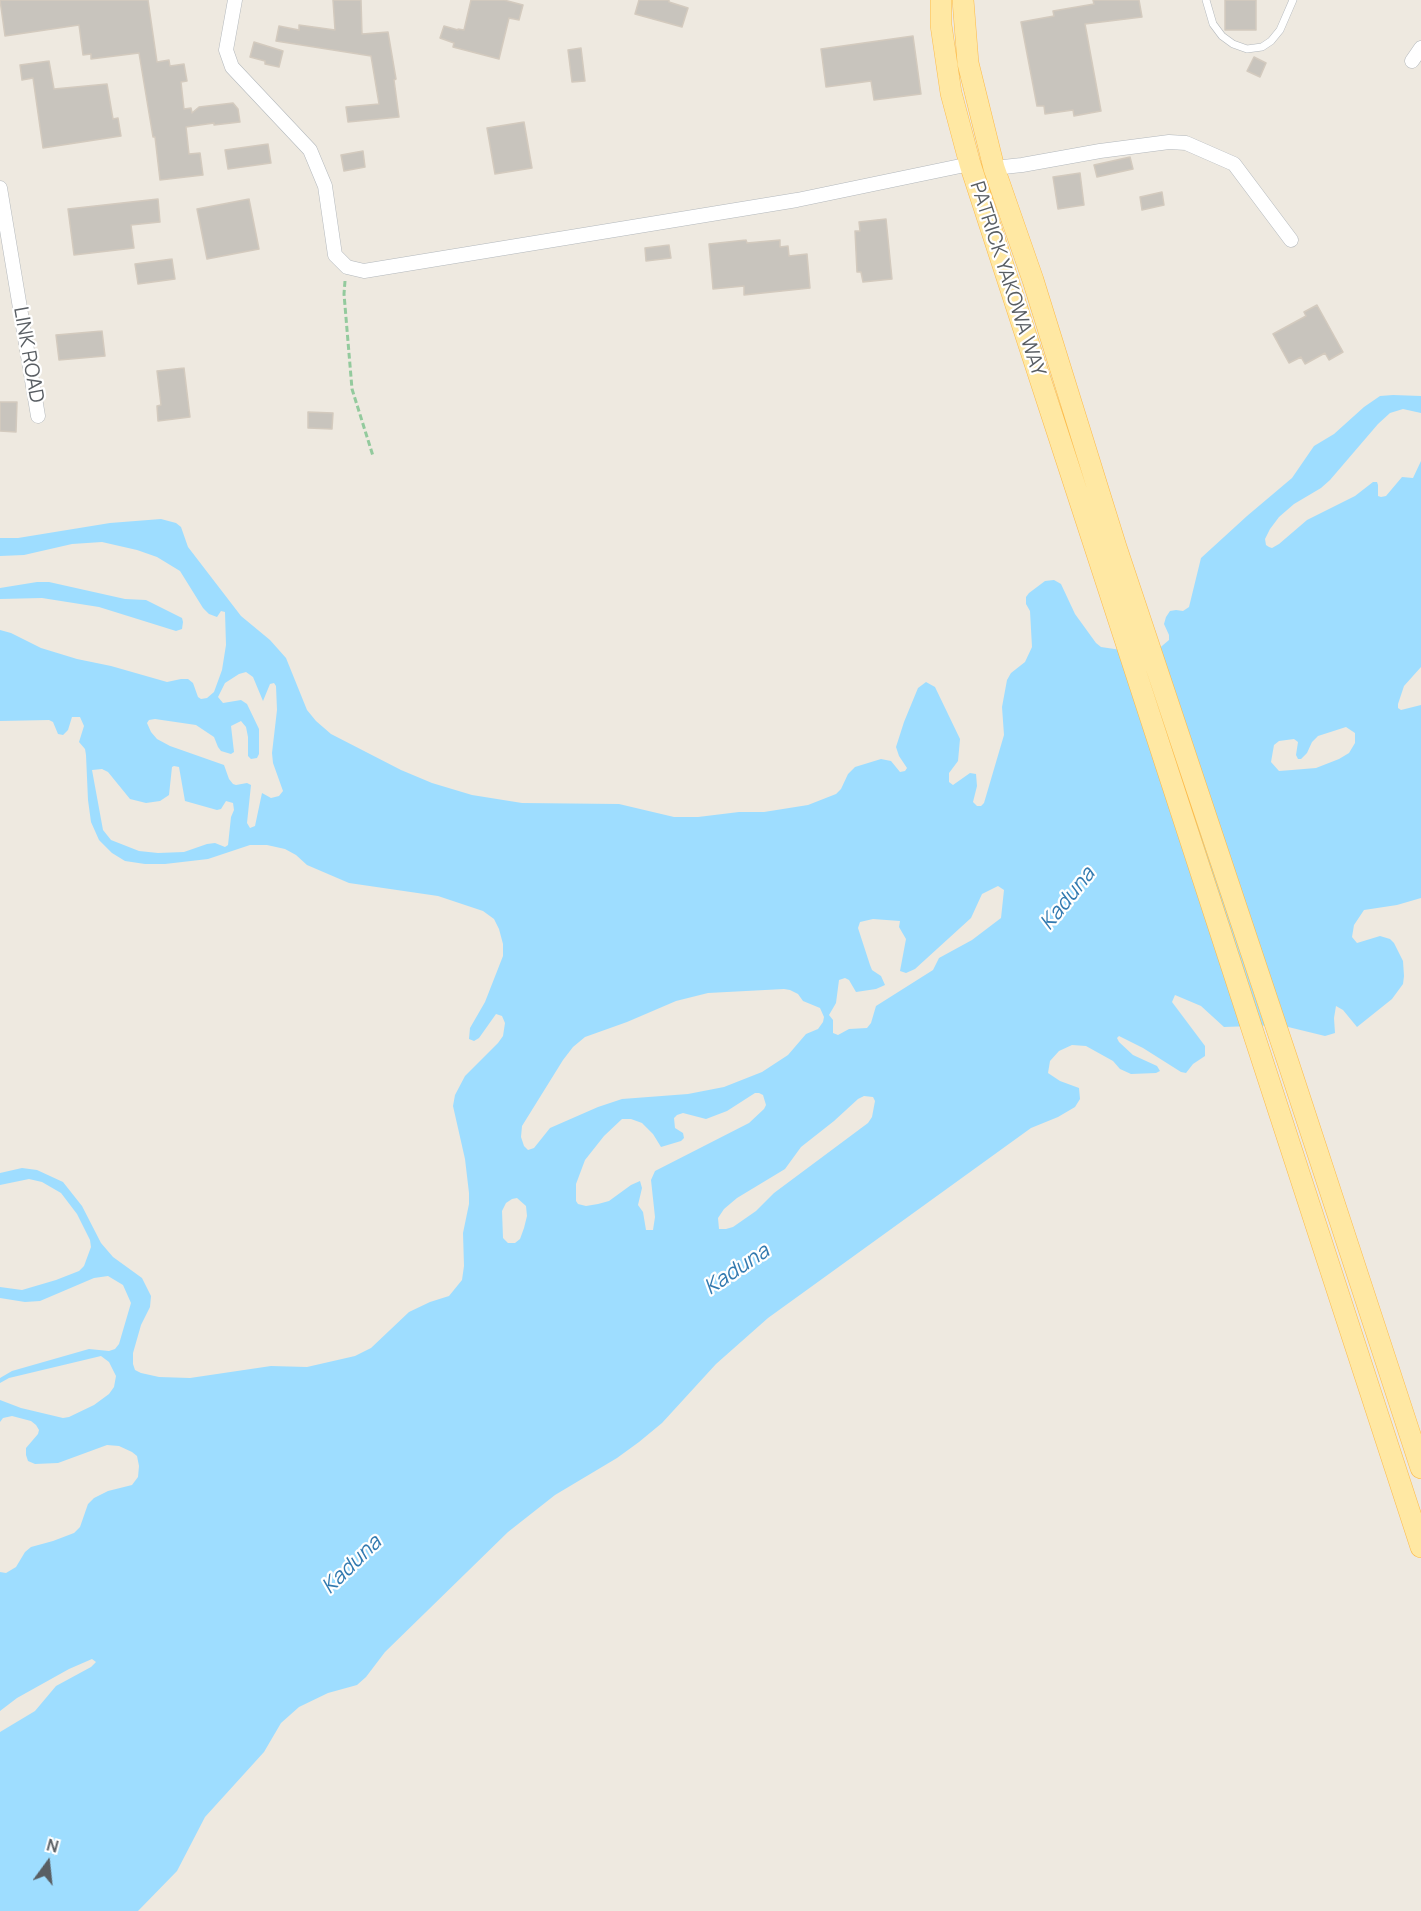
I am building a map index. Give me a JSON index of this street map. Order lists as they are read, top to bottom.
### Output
{
  "streets": {
    "main road": ["PATRICK YAKOWA WAY"],
    "street": ["LINK ROAD"]
  },
  "water": ["Kaduna"],
  "north": "top"
}
